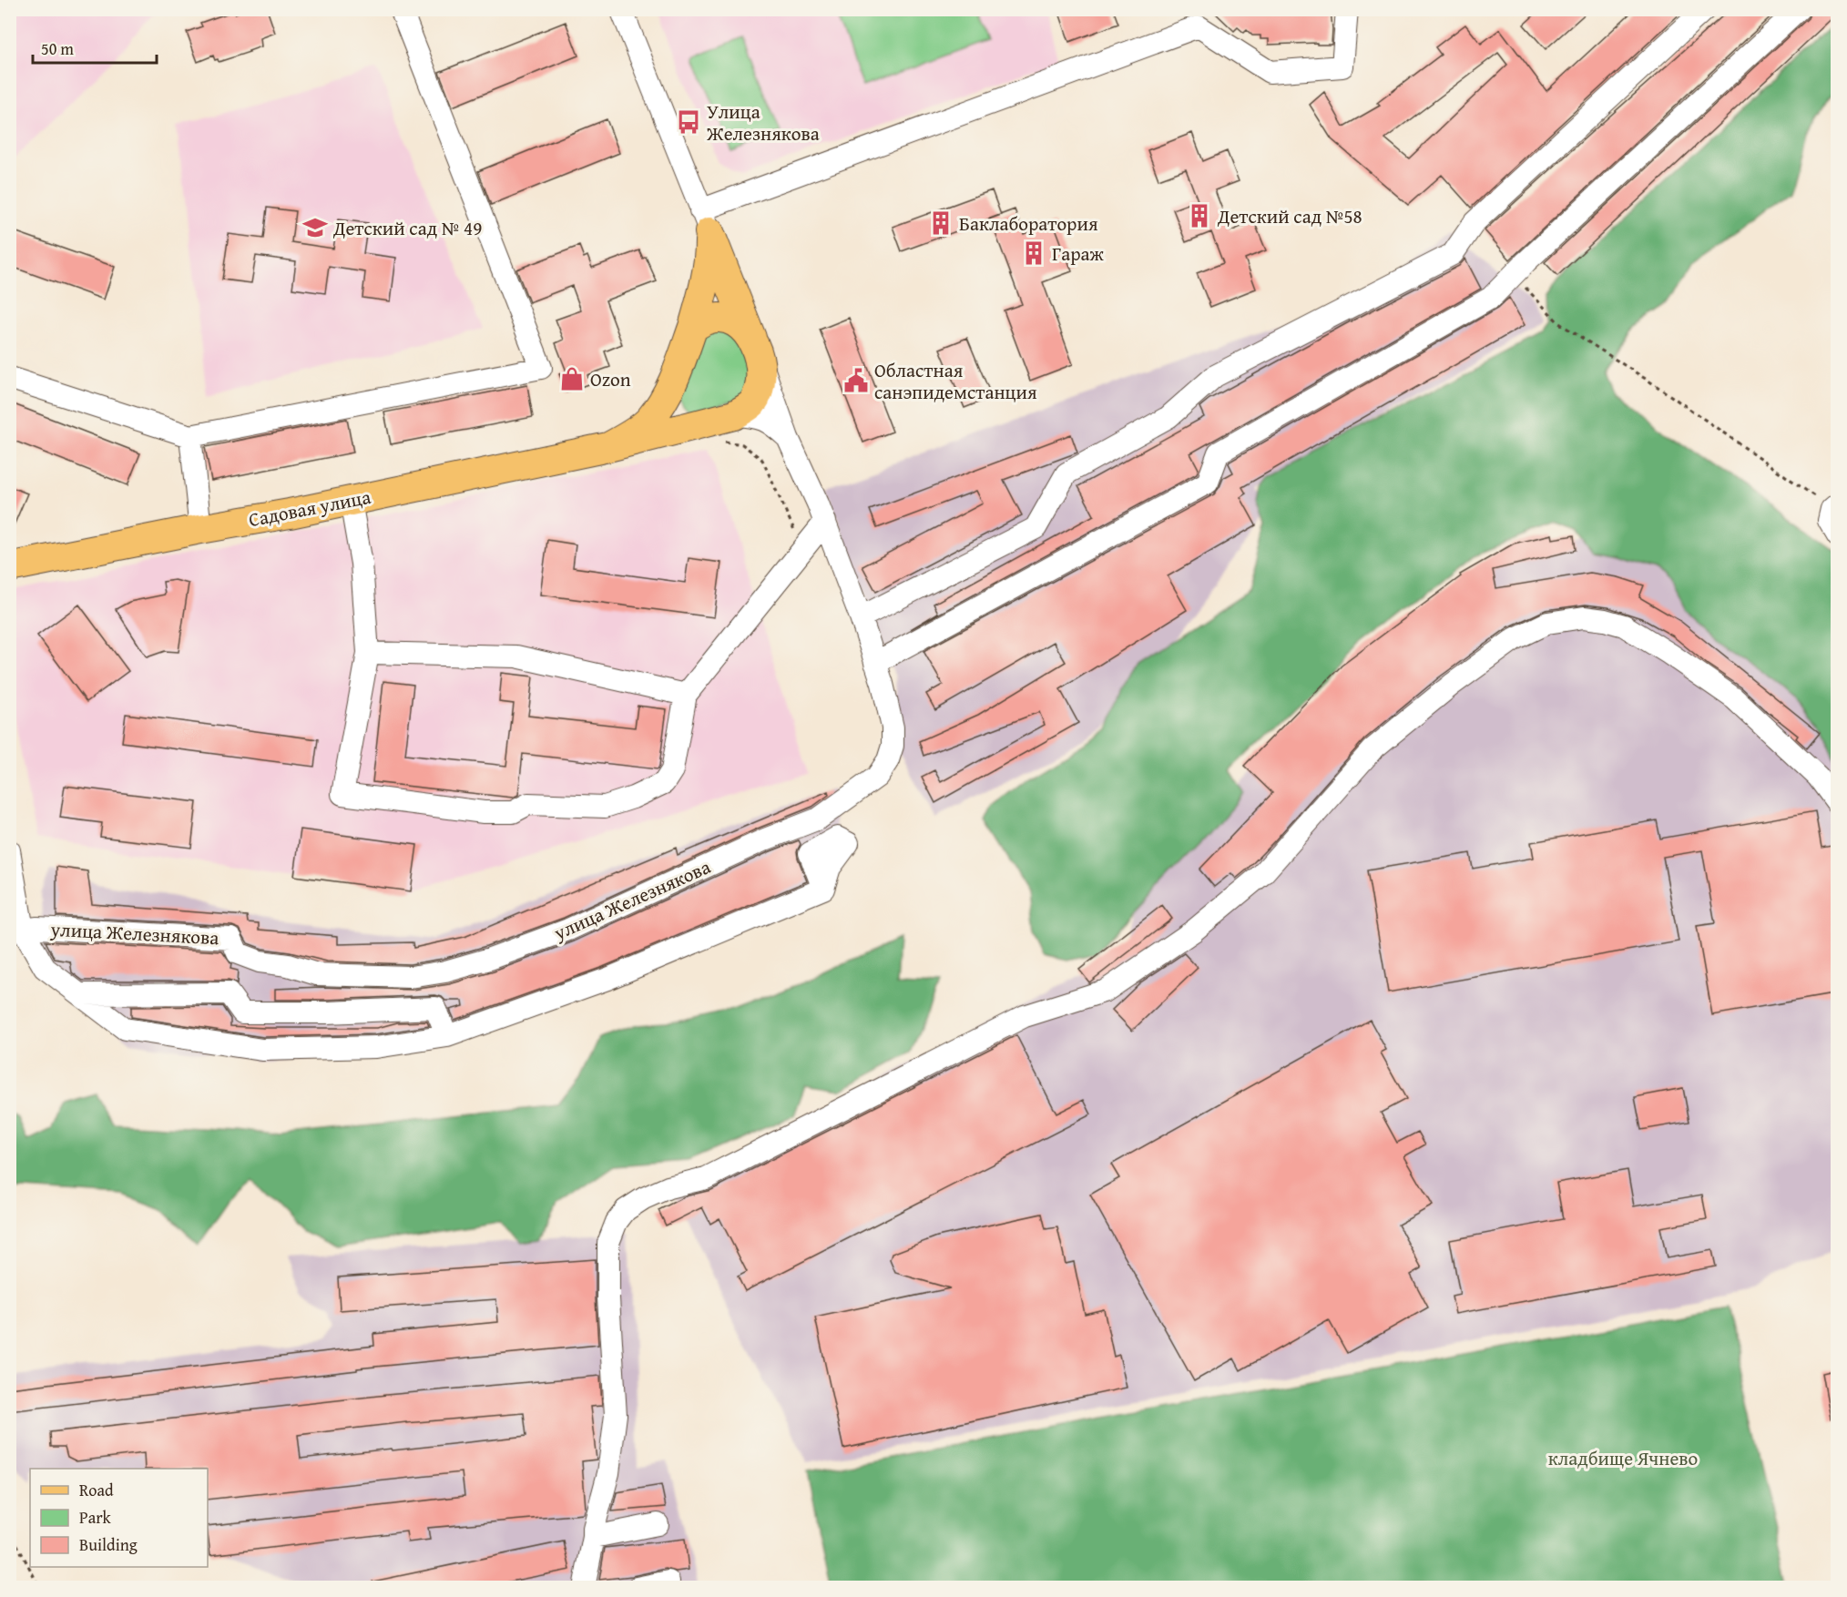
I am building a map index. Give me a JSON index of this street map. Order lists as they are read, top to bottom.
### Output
{
  "streets": {
    "main road": ["Садовая улица", "улица Железнякова"]
  },
  "crossings": [
    ["Садовая улица", "улица Железнякова"]
  ],
  "parks": ["кладбище Ячнево"],
  "places": {
    "bus stop": ["Улица Железнякова"],
    "building": ["Детский сад №58", "Баклаборатория", "Гараж"],
    "school or university": ["Детский сад № 49"],
    "shop": ["Ozon"],
    "public building": ["Областная санэпидемстанция"]
  },
  "legend": ["Road", "Park", "Building"],
  "scale_bar": "50 m"
}
